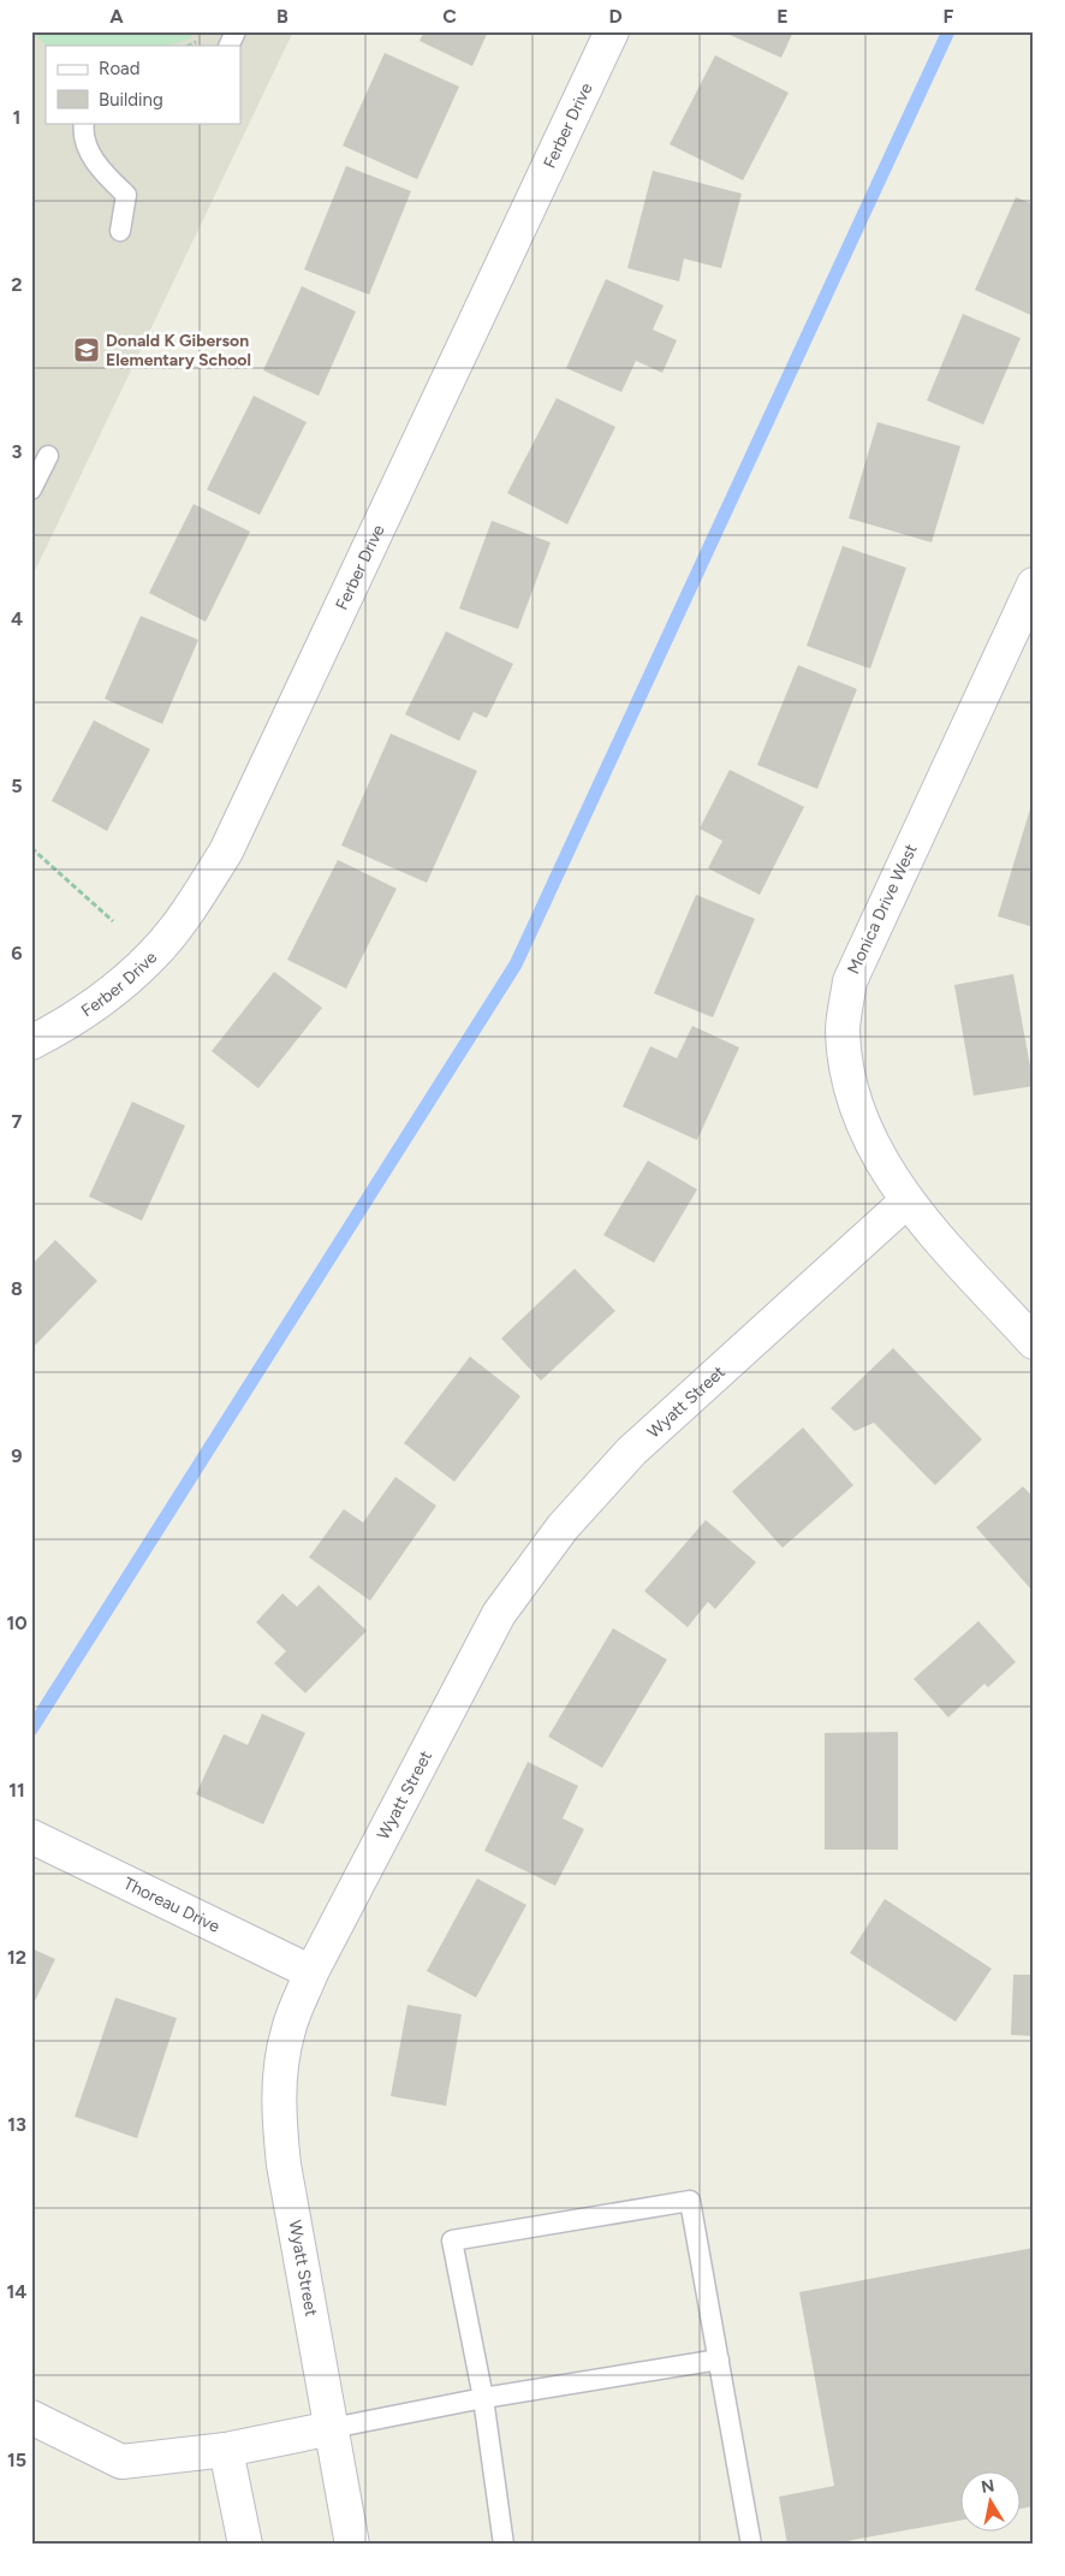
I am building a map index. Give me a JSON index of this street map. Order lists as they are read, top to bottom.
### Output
{
  "streets": {
    "street": [
      "Ferber Drive",
      "Monica Drive West",
      "Wyatt Street",
      "Thoreau Drive"
    ]
  },
  "crossings": [
    ["Monica Drive West", "Wyatt Street"],
    ["Wyatt Street", "Thoreau Drive"]
  ],
  "places": {
    "school or university": ["Donald K Giberson Elementary School"]
  },
  "legend": ["Road", "Building"],
  "north": "top",
  "grid": {
    "columns": [
      "A",
      "B",
      "C",
      "D",
      "E",
      "F"
    ],
    "rows": [
      "1",
      "2",
      "3",
      "4",
      "5",
      "6",
      "7",
      "8",
      "9",
      "10",
      "11",
      "12",
      "13",
      "14",
      "15"
    ]
  }
}
